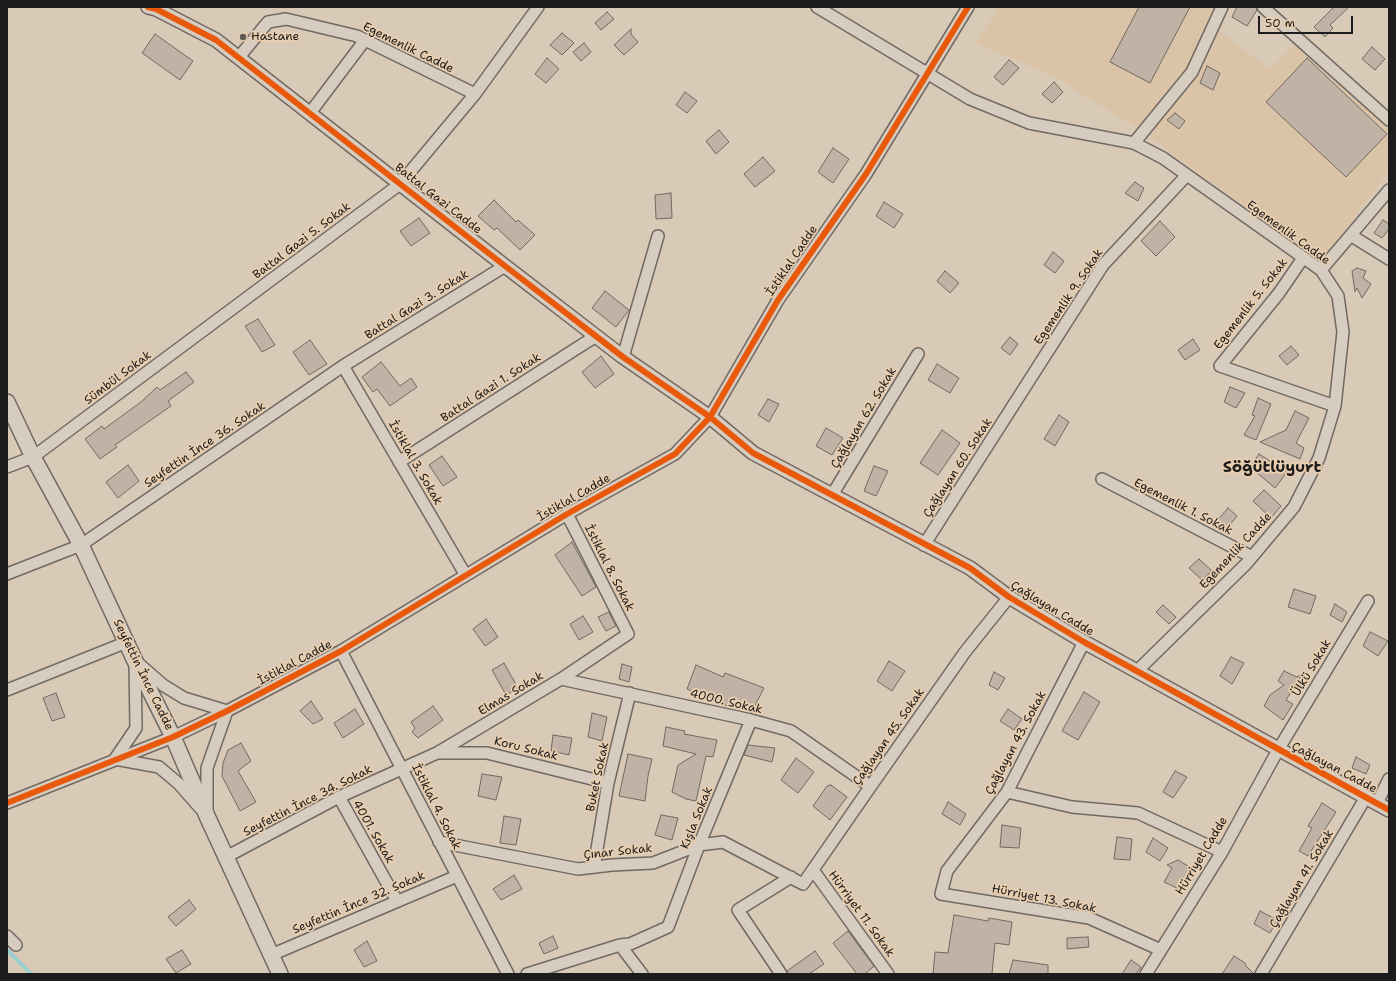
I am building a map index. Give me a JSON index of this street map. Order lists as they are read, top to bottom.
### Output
{
  "streets": {
    "main road": ["Seyfettin İnce Cadde"],
    "street": [
      "Egemenlik Cadde",
      "Battal Gazi Cadde",
      "Battal Gazi 5. Sokak",
      "İstiklal Cadde",
      "Egemenlik 9. Sokak",
      "Egemenlik 5. Sokak",
      "Battal Gazi 3. Sokak",
      "Sümbül Sokak",
      "Battal Gazi 1. Sokak",
      "Çağlayan 62. Sokak",
      "Seyfettin İnce 36. Sokak",
      "İstiklal 3. Sokak",
      "Çağlayan 60. Sokak",
      "Egemenlik 1. Sokak",
      "İstiklal 8. Sokak",
      "Çağlayan Cadde",
      "Ülkü Sokak",
      "Elmas Sokak",
      "4000. Sokak",
      "Çağlayan 45. Sokak",
      "Çağlayan 43. Sokak",
      "Koru Sokak",
      "Buket Sokak",
      "Seyfettin İnce 34. Sokak",
      "İstiklal 4. Sokak",
      "Kışla Sokak",
      "4001. Sokak",
      "Çınar Sokak",
      "Hürriyet Cadde",
      "Çağlayan 41. Sokak",
      "Hürriyet 13. Sokak",
      "Seyfettin İnce 32. Sokak",
      "Hürriyet 11. Sokak"
    ]
  },
  "crossings": [
    ["Egemenlik Cadde", "Battal Gazi Cadde"],
    ["Egemenlik Cadde", "Battal Gazi 5. Sokak"],
    ["Egemenlik Cadde", "İstiklal Cadde"],
    ["Egemenlik Cadde", "Egemenlik 9. Sokak"],
    ["Egemenlik Cadde", "Egemenlik 5. Sokak"],
    ["Egemenlik Cadde", "Egemenlik 1. Sokak"],
    ["Egemenlik Cadde", "Çağlayan Cadde"],
    ["Battal Gazi Cadde", "Battal Gazi 5. Sokak"],
    ["Battal Gazi Cadde", "İstiklal Cadde"],
    ["Battal Gazi Cadde", "Battal Gazi 3. Sokak"],
    ["Battal Gazi Cadde", "Battal Gazi 1. Sokak"],
    ["Battal Gazi Cadde", "Çağlayan Cadde"],
    ["Battal Gazi 5. Sokak", "Sümbül Sokak"],
    ["İstiklal Cadde", "İstiklal 3. Sokak"],
    ["İstiklal Cadde", "İstiklal 8. Sokak"],
    ["İstiklal Cadde", "Çağlayan Cadde"],
    ["İstiklal Cadde", "Seyfettin İnce Cadde"],
    ["İstiklal Cadde", "İstiklal 4. Sokak"],
    ["Egemenlik 9. Sokak", "Çağlayan 60. Sokak"],
    ["Battal Gazi 3. Sokak", "Seyfettin İnce 36. Sokak"],
    ["Battal Gazi 3. Sokak", "İstiklal 3. Sokak"],
    ["Sümbül Sokak", "Seyfettin İnce Cadde"],
    ["Battal Gazi 1. Sokak", "İstiklal 3. Sokak"],
    ["Çağlayan 62. Sokak", "Çağlayan Cadde"],
    ["Seyfettin İnce 36. Sokak", "İstiklal 3. Sokak"],
    ["Seyfettin İnce 36. Sokak", "Seyfettin İnce Cadde"],
    ["Çağlayan 60. Sokak", "Çağlayan Cadde"],
    ["İstiklal 8. Sokak", "Elmas Sokak"],
    ["Çağlayan Cadde", "Ülkü Sokak"],
    ["Çağlayan Cadde", "Çağlayan 45. Sokak"],
    ["Çağlayan Cadde", "Çağlayan 43. Sokak"],
    ["Çağlayan Cadde", "Hürriyet Cadde"],
    ["Çağlayan Cadde", "Çağlayan 41. Sokak"],
    ["Ülkü Sokak", "Hürriyet Cadde"],
    ["Seyfettin İnce Cadde", "Seyfettin İnce 34. Sokak"],
    ["Seyfettin İnce Cadde", "Seyfettin İnce 32. Sokak"],
    ["Elmas Sokak", "4000. Sokak"],
    ["Elmas Sokak", "Koru Sokak"],
    ["Elmas Sokak", "Seyfettin İnce 34. Sokak"],
    ["Elmas Sokak", "İstiklal 4. Sokak"],
    ["4000. Sokak", "Çağlayan 45. Sokak"],
    ["4000. Sokak", "Buket Sokak"],
    ["4000. Sokak", "Kışla Sokak"],
    ["Çağlayan 45. Sokak", "Çınar Sokak"],
    ["Çağlayan 45. Sokak", "Hürriyet 11. Sokak"],
    ["Çağlayan 43. Sokak", "Hürriyet 13. Sokak"],
    ["Koru Sokak", "Buket Sokak"],
    ["Buket Sokak", "Çınar Sokak"],
    ["Seyfettin İnce 34. Sokak", "İstiklal 4. Sokak"],
    ["Seyfettin İnce 34. Sokak", "4001. Sokak"],
    ["İstiklal 4. Sokak", "Çınar Sokak"],
    ["İstiklal 4. Sokak", "Seyfettin İnce 32. Sokak"],
    ["Kışla Sokak", "Çınar Sokak"],
    ["4001. Sokak", "Seyfettin İnce 32. Sokak"],
    ["Hürriyet Cadde", "Hürriyet 13. Sokak"]
  ],
  "districts": ["Söğütlüyurt"],
  "places": ["Hastane"],
  "scale_bar": "50 m"
}
